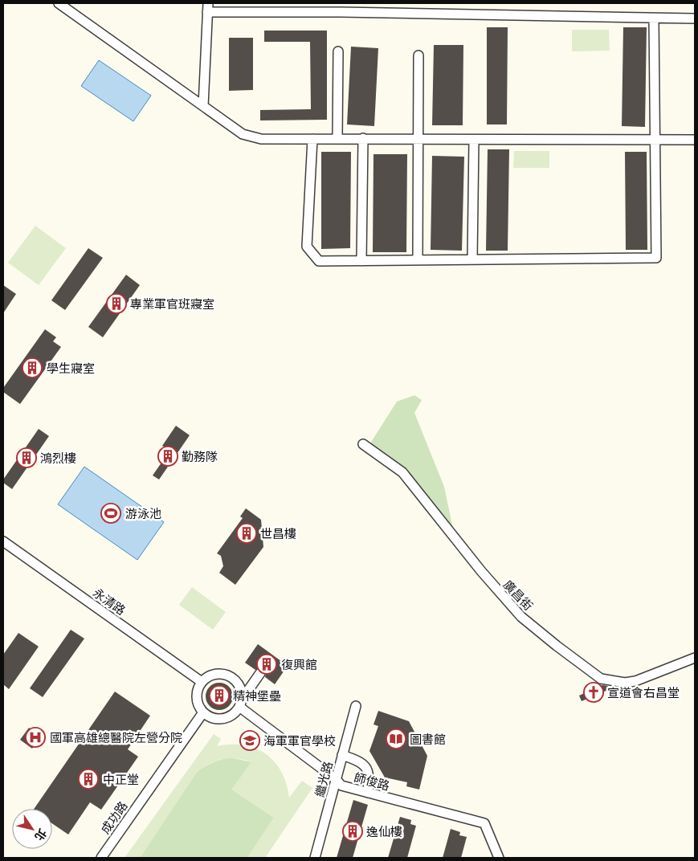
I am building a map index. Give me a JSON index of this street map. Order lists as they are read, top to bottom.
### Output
{
  "streets": {
    "street": [
      "廣昌街",
      "永清路",
      "繼光路",
      "師俊路",
      "成功路"
    ]
  },
  "crossings": [
    ["永清路", "師俊路"],
    ["永清路", "成功路"],
    ["繼光路", "師俊路"],
    ["師俊路", "成功路"]
  ],
  "places": {
    "building": [
      "專業軍官班寢室",
      "學生寢室",
      "勤務隊",
      "鴻烈樓",
      "世昌樓",
      "復興館",
      "精神堡壘",
      "中正堂",
      "逸仙樓"
    ],
    "sports": ["游泳池"],
    "church": ["宣道會右昌堂"],
    "hospital": ["國軍高雄總醫院左營分院"],
    "library": ["圖書館"],
    "school or university": ["海軍軍官學校"]
  },
  "north": "bottom right"
}
